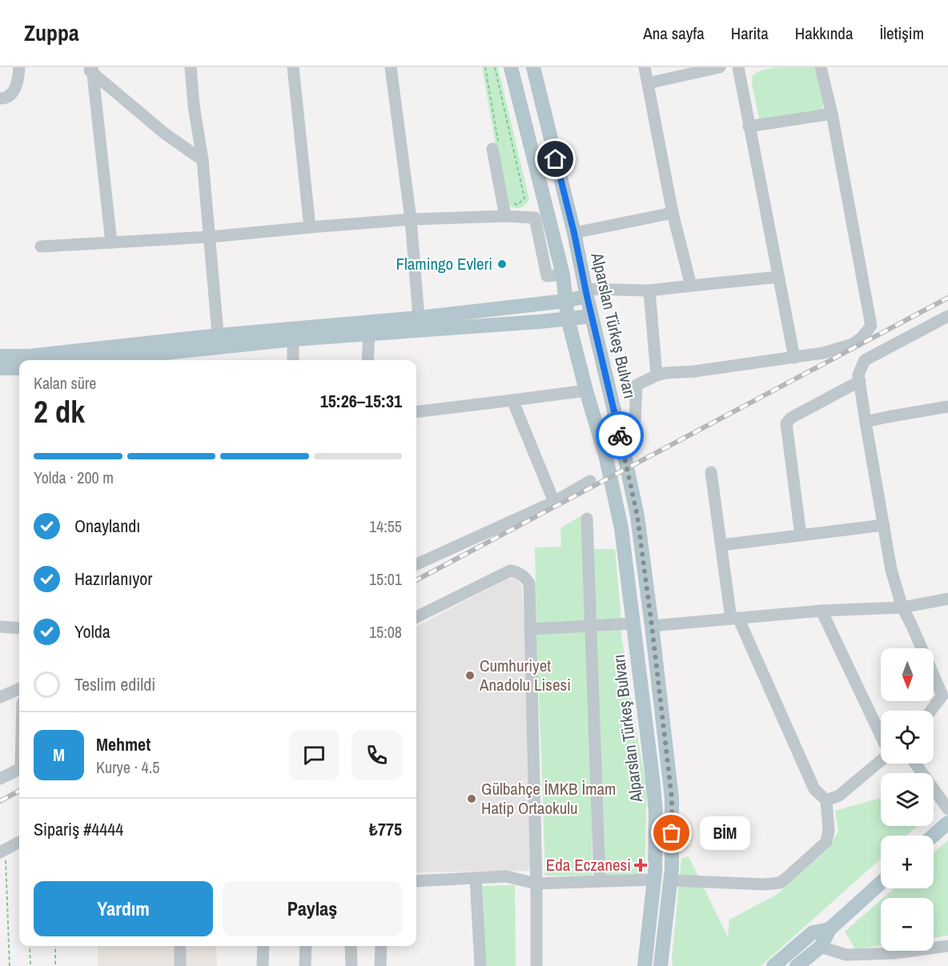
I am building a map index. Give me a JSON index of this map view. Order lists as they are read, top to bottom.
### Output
{
  "streets": {
    "main road": ["Alparslan Türkeş Bulvarı"]
  },
  "places": {
    "other": [
      "Flamingo Evleri",
      "Cumhuriyet Anadolu Lisesi",
      "Gülbahçe İMKB İmam Hatip Ortaokulu",
      "BİM"
    ],
    "health": ["Eda Eczanesi"]
  },
  "north": "bottom",
  "page": {
    "header": "Zuppa",
    "nav": [
      "Ana sayfa",
      "Harita",
      "Hakkında",
      "İletişim"
    ],
    "heading": ["2 dk", "Kalan süre", "15:26–15:31"],
    "panel": [
      "Mehmet",
      "Kurye · 4.5",
      "Sipariş #4444",
      "₺775"
    ],
    "bar": "Yolda · 200 m",
    "list": [
      ["Onaylandı", "14:55"],
      ["Hazırlanıyor", "15:01"],
      ["Yolda", "15:08"],
      "Teslim edildi"
    ],
    "map_buttons": ["+", "−"],
    "round": "M",
    "bubble": "BİM",
    "buttons": ["Yardım", "Paylaş"]
  }
}
